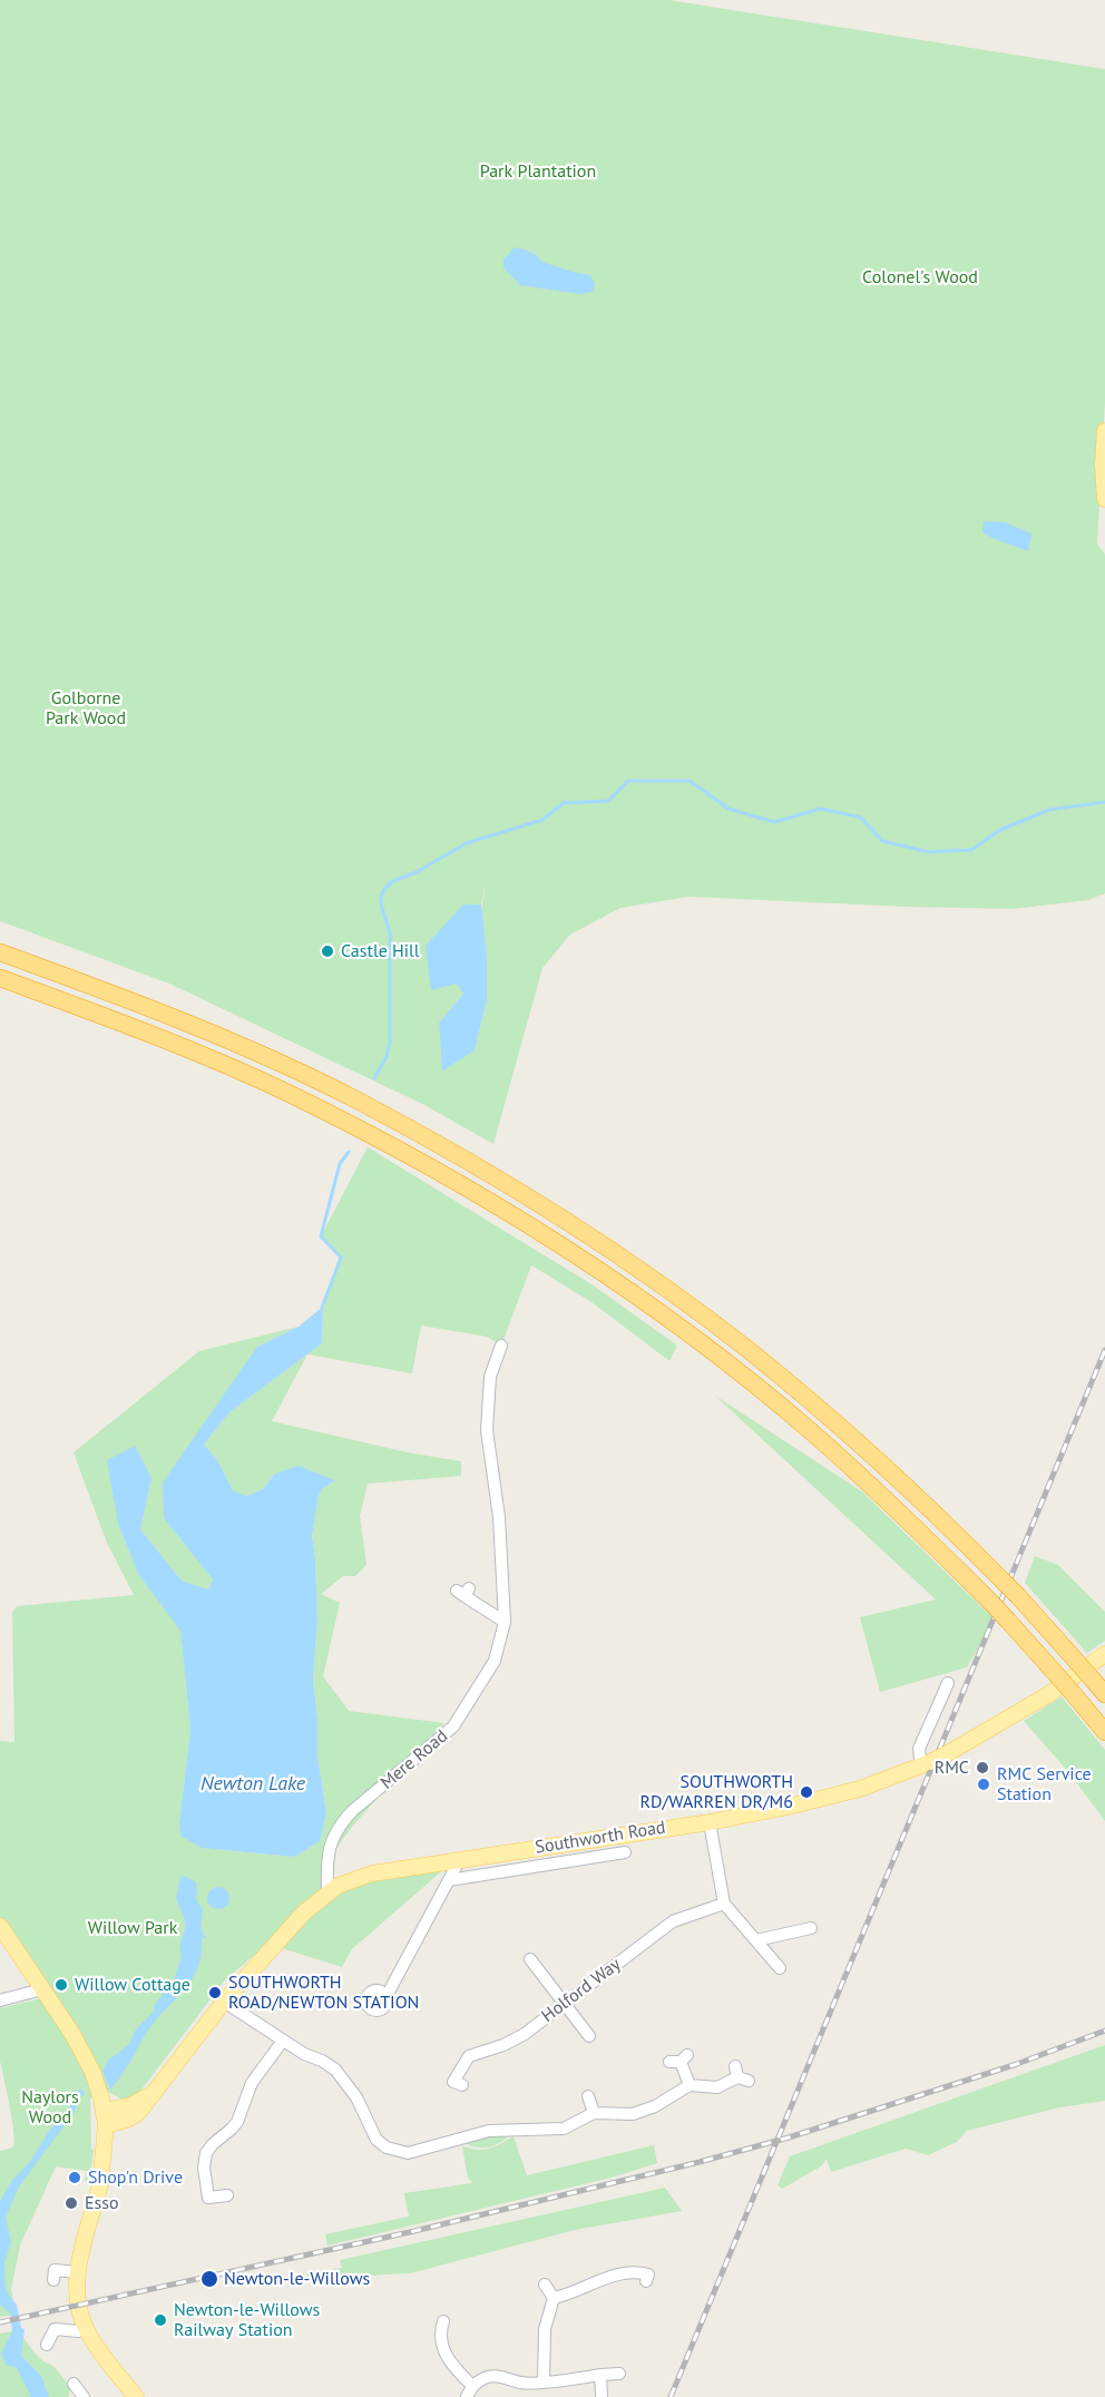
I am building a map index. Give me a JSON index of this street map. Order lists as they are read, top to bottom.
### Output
{
  "streets": {
    "main road": ["Southworth Road"],
    "street": ["Mere Road", "Holford Way"]
  },
  "crossings": [
    ["Mere Road", "Southworth Road"]
  ],
  "water": ["Newton Lake"],
  "parks": [
    "Park Plantation",
    "Colonel's Wood",
    "Golborne Park Wood",
    "Willow Park",
    "Naylors Wood"
  ],
  "places": [
    "Castle Hill",
    "RMC",
    "RMC Service Station",
    "SOUTHWORTH RD/WARREN DR/M6",
    "Willow Cottage",
    "SOUTHWORTH ROAD/NEWTON STATION",
    "Shop'n Drive",
    "Esso",
    "Newton-le-Willows",
    "Newton-le-Willows Railway Station"
  ]
}
